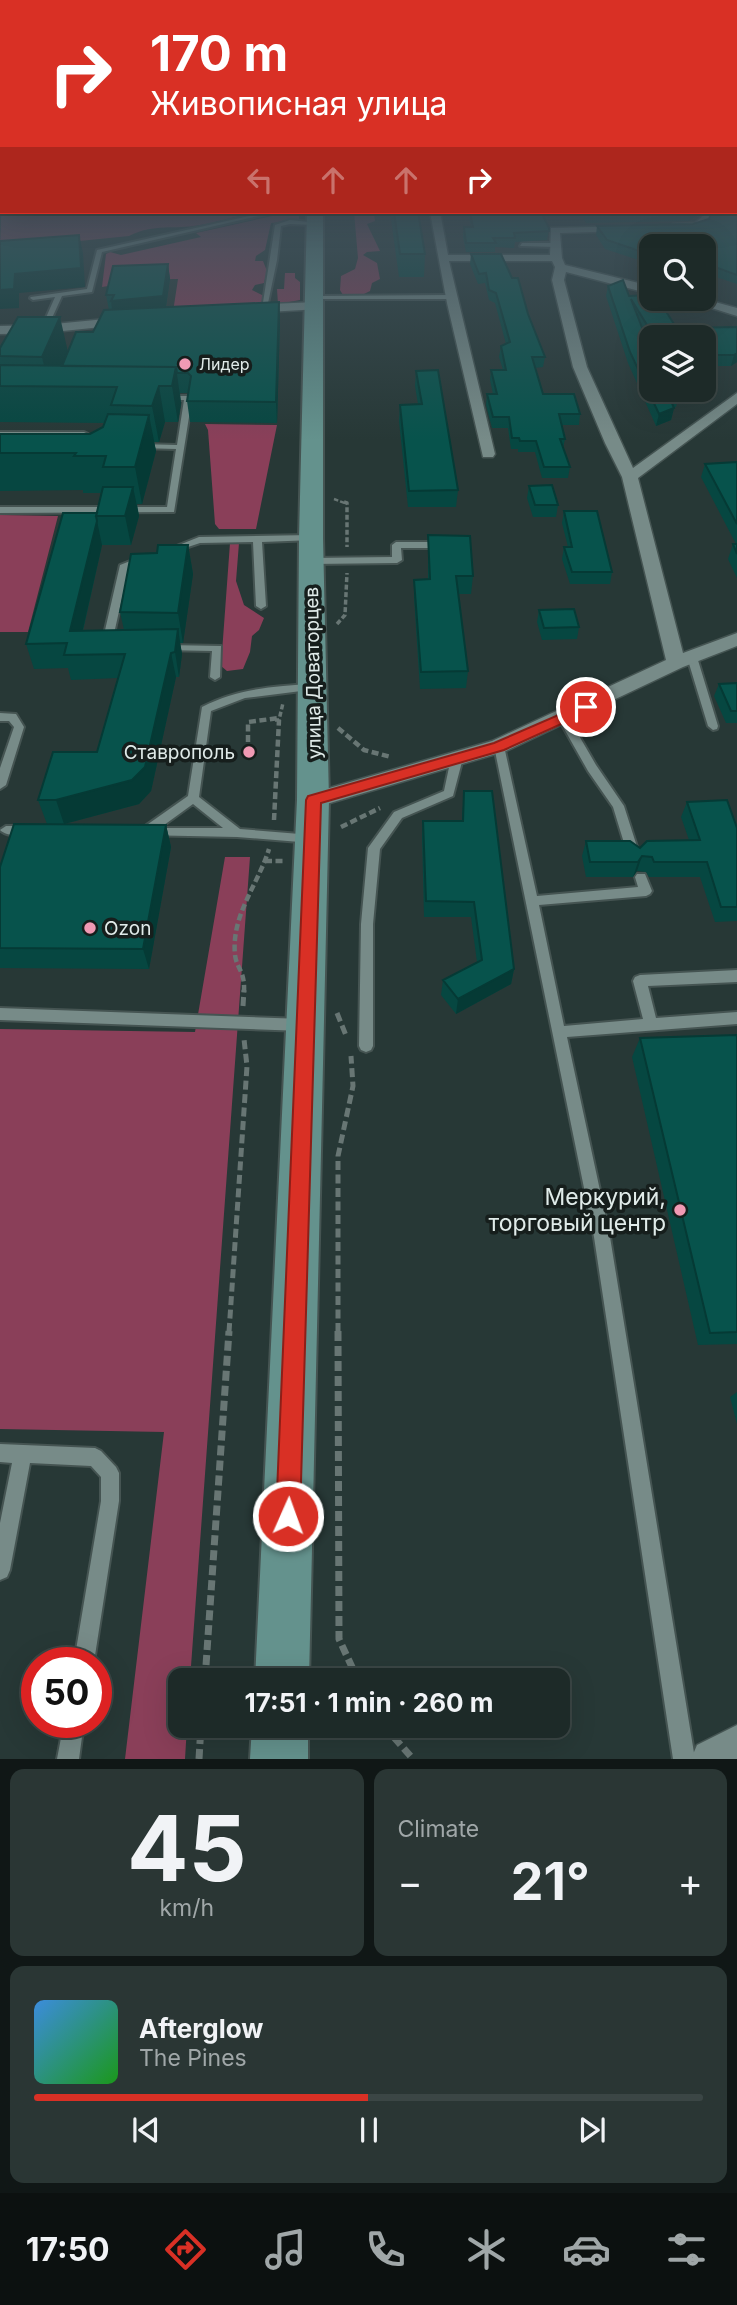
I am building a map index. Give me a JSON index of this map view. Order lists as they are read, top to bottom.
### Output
{
  "streets": {
    "main road": ["улица Доваторцев"]
  },
  "places": [
    "Лидер",
    "Ставрополь",
    "Ozon",
    "Меркурий, торговый центр"
  ],
  "page": {
    "turn": ["170 m", "Живописная улица"],
    "limit": "50",
    "trip": "17:51 · 1 min · 260 m",
    "tile": [
      ["45", "km/h"],
      "Climate"
    ],
    "heat": ["−", "21°", "+"],
    "song": ["Afterglow", "The Pines"],
    "tabs": "17:50"
  }
}
